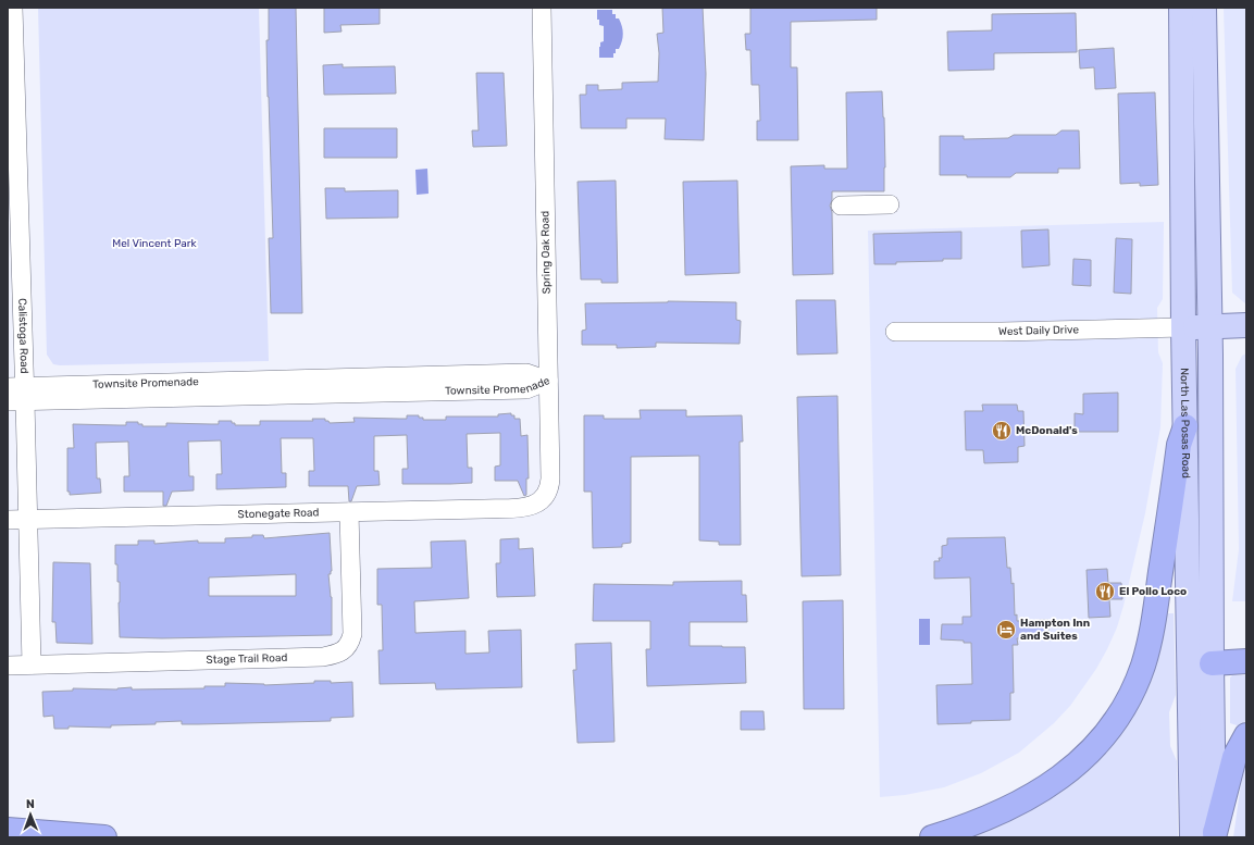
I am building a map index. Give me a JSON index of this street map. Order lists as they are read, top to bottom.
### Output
{
  "streets": {
    "main road": ["North Las Posas Road"],
    "street": [
      "Spring Oak Road",
      "West Daily Drive",
      "Calistoga Road",
      "Townsite Promenade",
      "Stonegate Road",
      "Stage Trail Road"
    ]
  },
  "crossings": [
    ["Spring Oak Road", "Townsite Promenade"],
    ["Spring Oak Road", "Stonegate Road"],
    ["West Daily Drive", "North Las Posas Road"],
    ["Calistoga Road", "Townsite Promenade"],
    ["Calistoga Road", "Stonegate Road"],
    ["Calistoga Road", "Stage Trail Road"],
    ["Stonegate Road", "Stage Trail Road"]
  ],
  "parks": ["Mel Vincent Park"],
  "places": {
    "restaurant": ["McDonald's", "El Pollo Loco"],
    "hotel": ["Hampton Inn and Suites"]
  },
  "north": "top"
}
